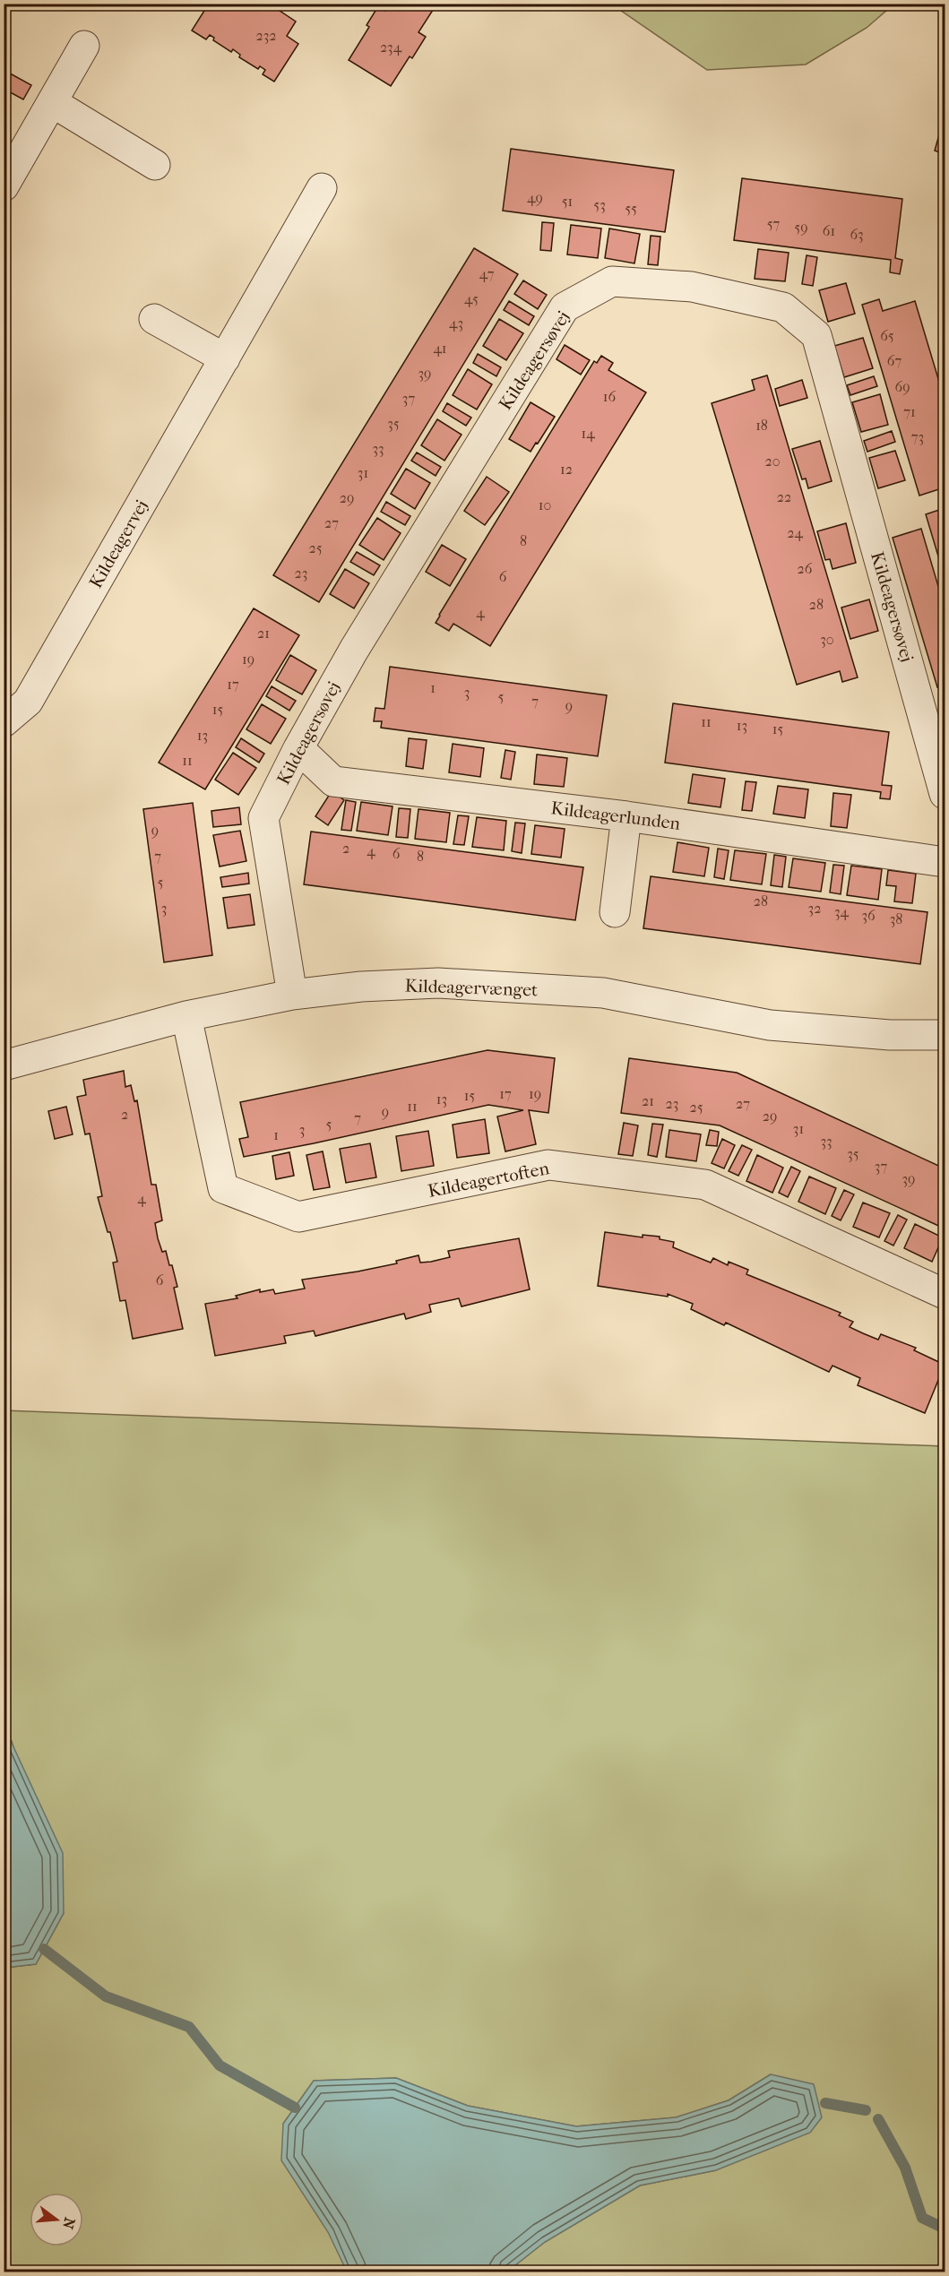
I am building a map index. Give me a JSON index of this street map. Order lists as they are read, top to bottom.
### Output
{
  "streets": {
    "street": [
      "Kildeagersøvej",
      "Kildeagervej",
      "Kildeagerlunden",
      "Kildeagervænget",
      "Kildeagertoften"
    ]
  },
  "crossings": [
    ["Kildeagersøvej", "Kildeagerlunden"],
    ["Kildeagersøvej", "Kildeagervænget"],
    ["Kildeagervænget", "Kildeagertoften"]
  ],
  "house_numbers": [
    "232",
    "234",
    "49",
    "51",
    "53",
    "55",
    "57",
    "59",
    "61",
    "63",
    "47",
    "45",
    "43",
    "65",
    "41",
    "67",
    "39",
    "69",
    "16",
    "37",
    "71",
    "35",
    "18",
    "14",
    "73",
    "33",
    "20",
    "12",
    "31",
    "22",
    "29",
    "10",
    "27",
    "24",
    "8",
    "25",
    "26",
    "23",
    "6",
    "28",
    "4",
    "21",
    "30",
    "19",
    "17",
    "1",
    "3",
    "5",
    "7",
    "9",
    "15",
    "11",
    "13",
    "15",
    "13",
    "11",
    "9",
    "2",
    "4",
    "6",
    "7",
    "8",
    "5",
    "28",
    "3",
    "32",
    "34",
    "36",
    "38",
    "17",
    "19",
    "15",
    "13",
    "21",
    "23",
    "27",
    "11",
    "25",
    "9",
    "2",
    "29",
    "7",
    "5",
    "31",
    "3",
    "1",
    "33",
    "35",
    "37",
    "39",
    "4",
    "6"
  ],
  "north": "right"
}
